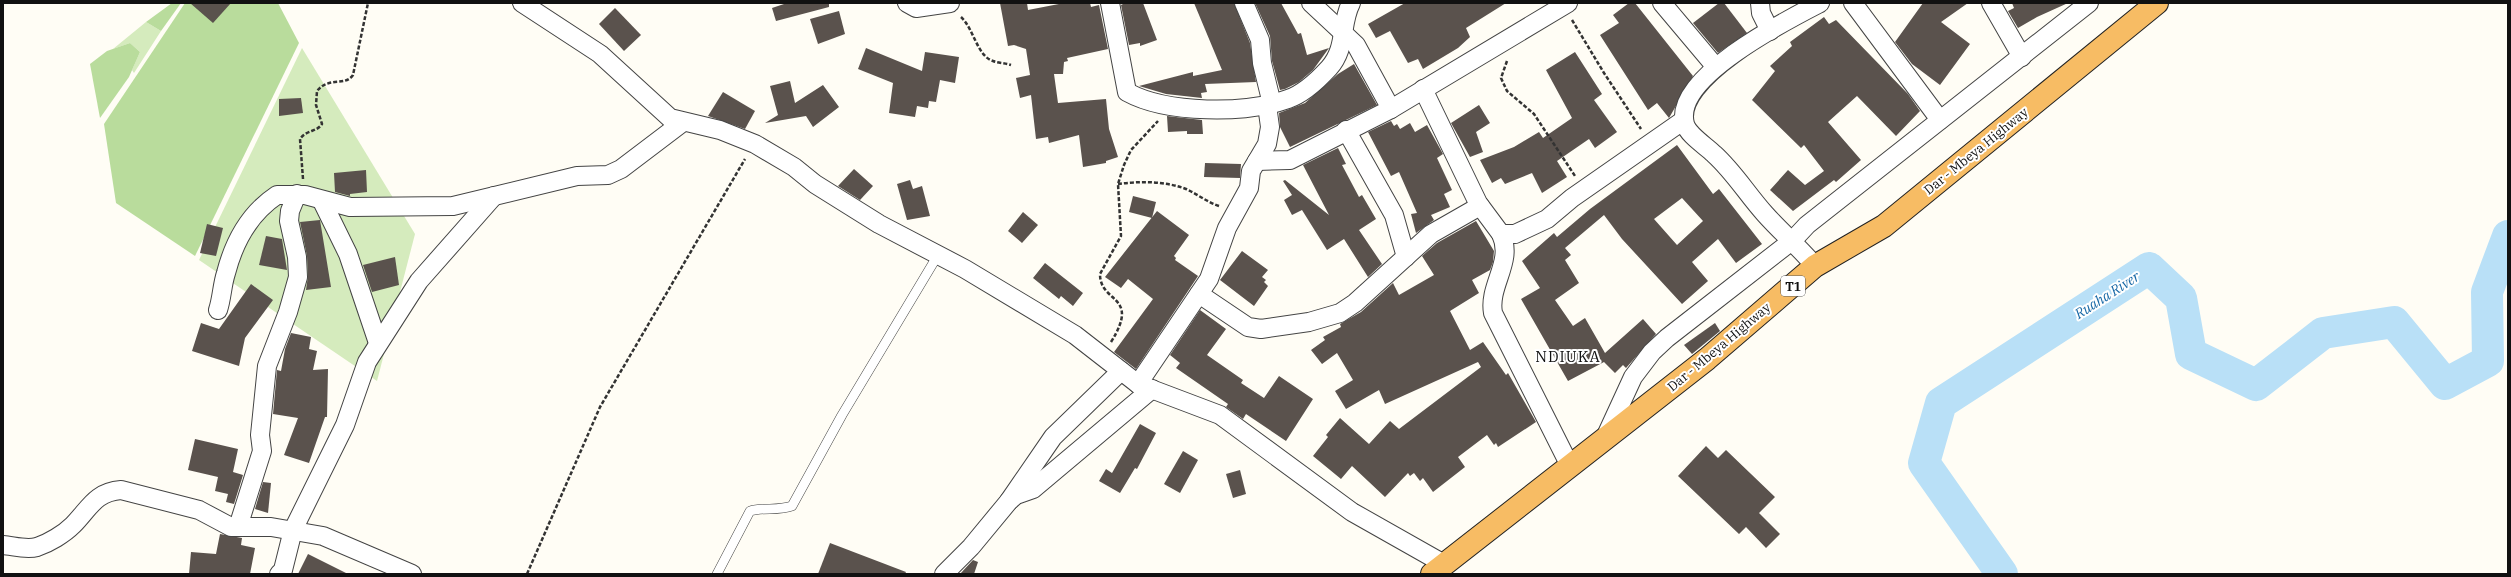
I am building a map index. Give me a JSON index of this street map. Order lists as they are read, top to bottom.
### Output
{
  "streets": {
    "highway": ["Dar - Mbeya Highway", "T1"]
  },
  "districts": ["NDIUKA"],
  "water": ["Ruaha River"]
}
